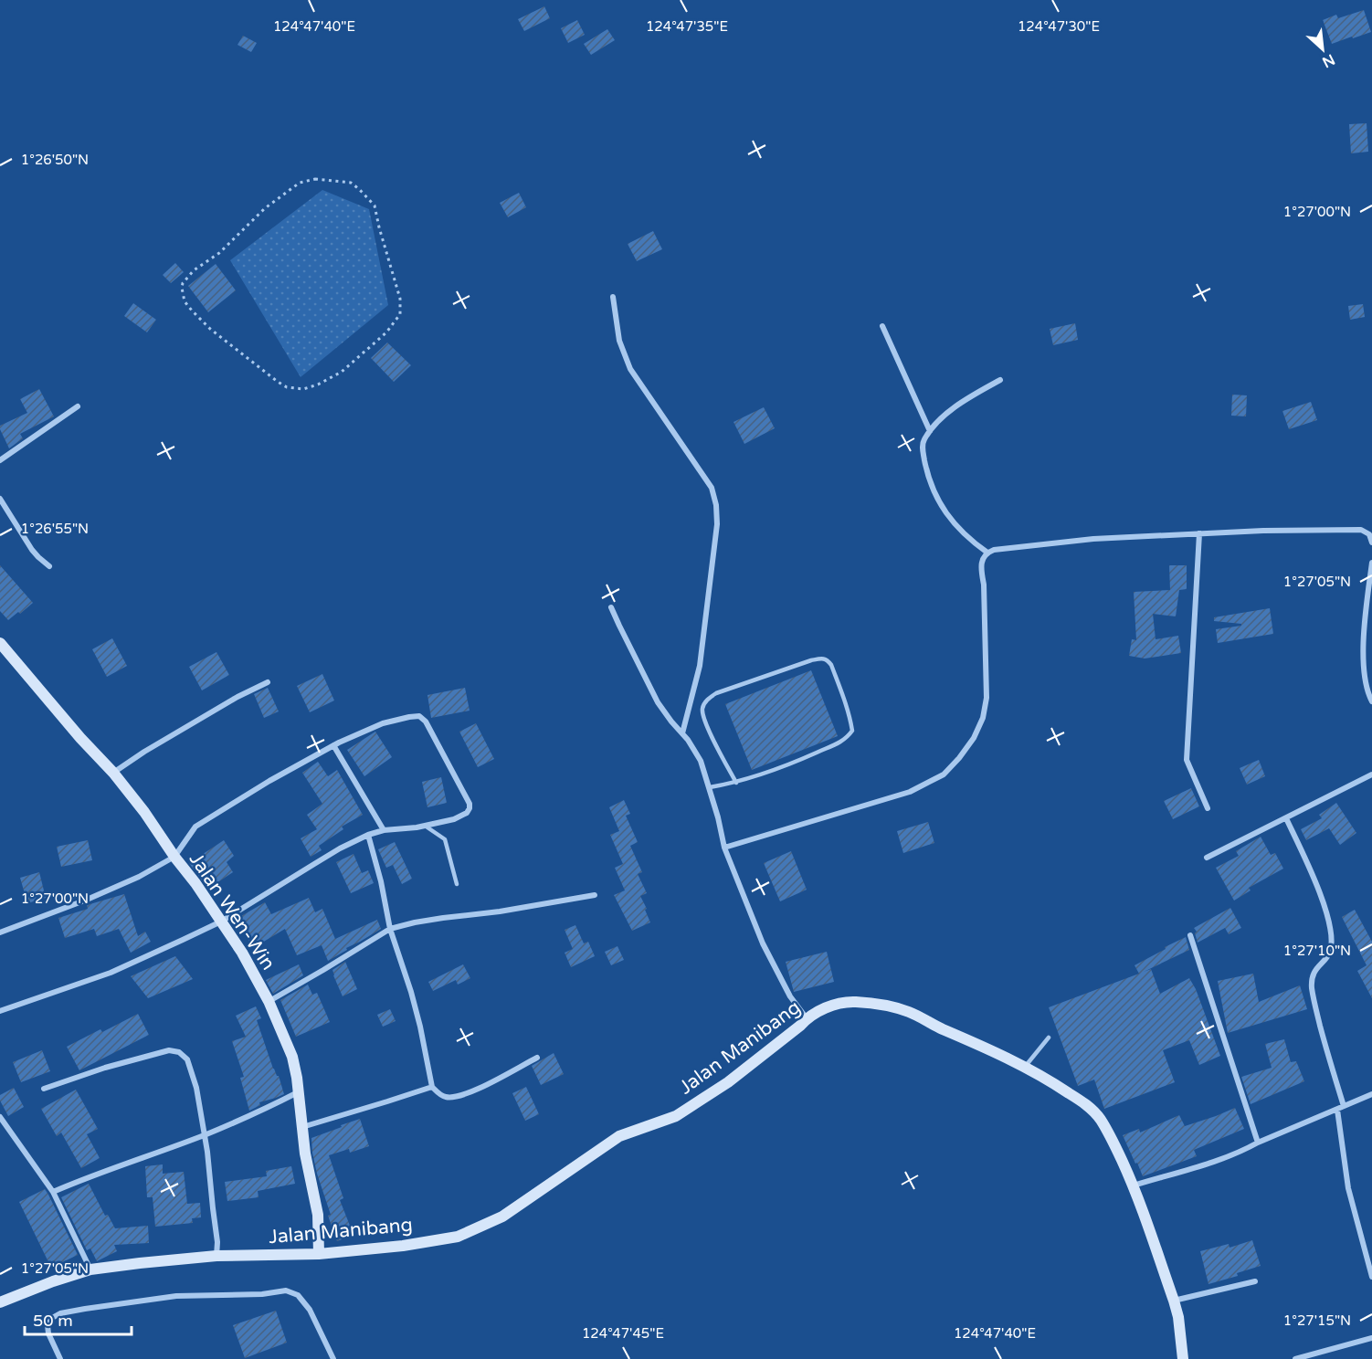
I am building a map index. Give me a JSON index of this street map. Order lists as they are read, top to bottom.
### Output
{
  "streets": {
    "street": ["Jalan Wen-Win", "Jalan Manibang"]
  },
  "crossings": [
    ["Jalan Wen-Win", "Jalan Manibang"]
  ],
  "scale_bar": "50 m",
  "north": "bottom right",
  "coordinates": [
    "124°47'40\"E",
    "124°47'35\"E",
    "124°47'30\"E",
    "1°26'50\"N",
    "1°27'00\"N",
    "1°26'55\"N",
    "1°27'05\"N",
    "1°27'10\"N",
    "1°27'15\"N",
    "124°47'45\"E"
  ]
}
